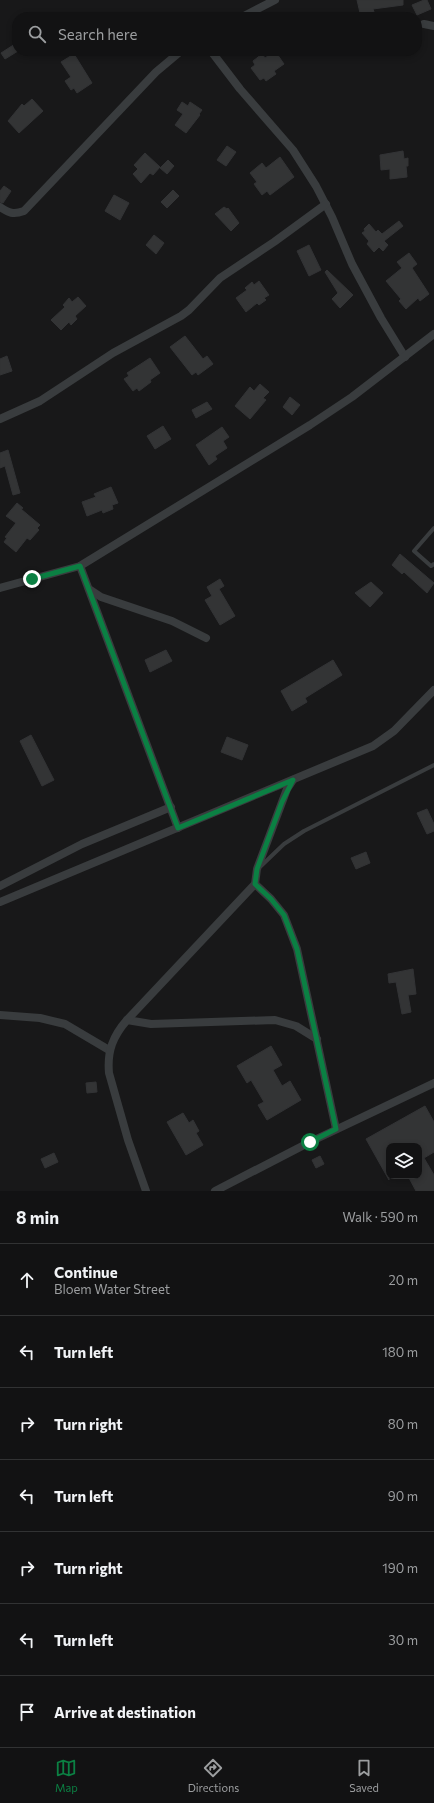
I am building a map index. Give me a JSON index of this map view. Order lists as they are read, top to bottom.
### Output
{
  "page": {
    "search": "Search here",
    "heading": ["8 min", "Walk · 590 m"],
    "list": [
      ["Continue", "Bloem Water Street", "20 m"],
      ["Turn left", "180 m"],
      ["Turn right", "80 m"],
      ["Turn left", "90 m"],
      ["Turn right", "190 m"],
      ["Turn left", "30 m"],
      "Arrive at destination"
    ],
    "nav": ["Map", "Directions", "Saved"]
  }
}
